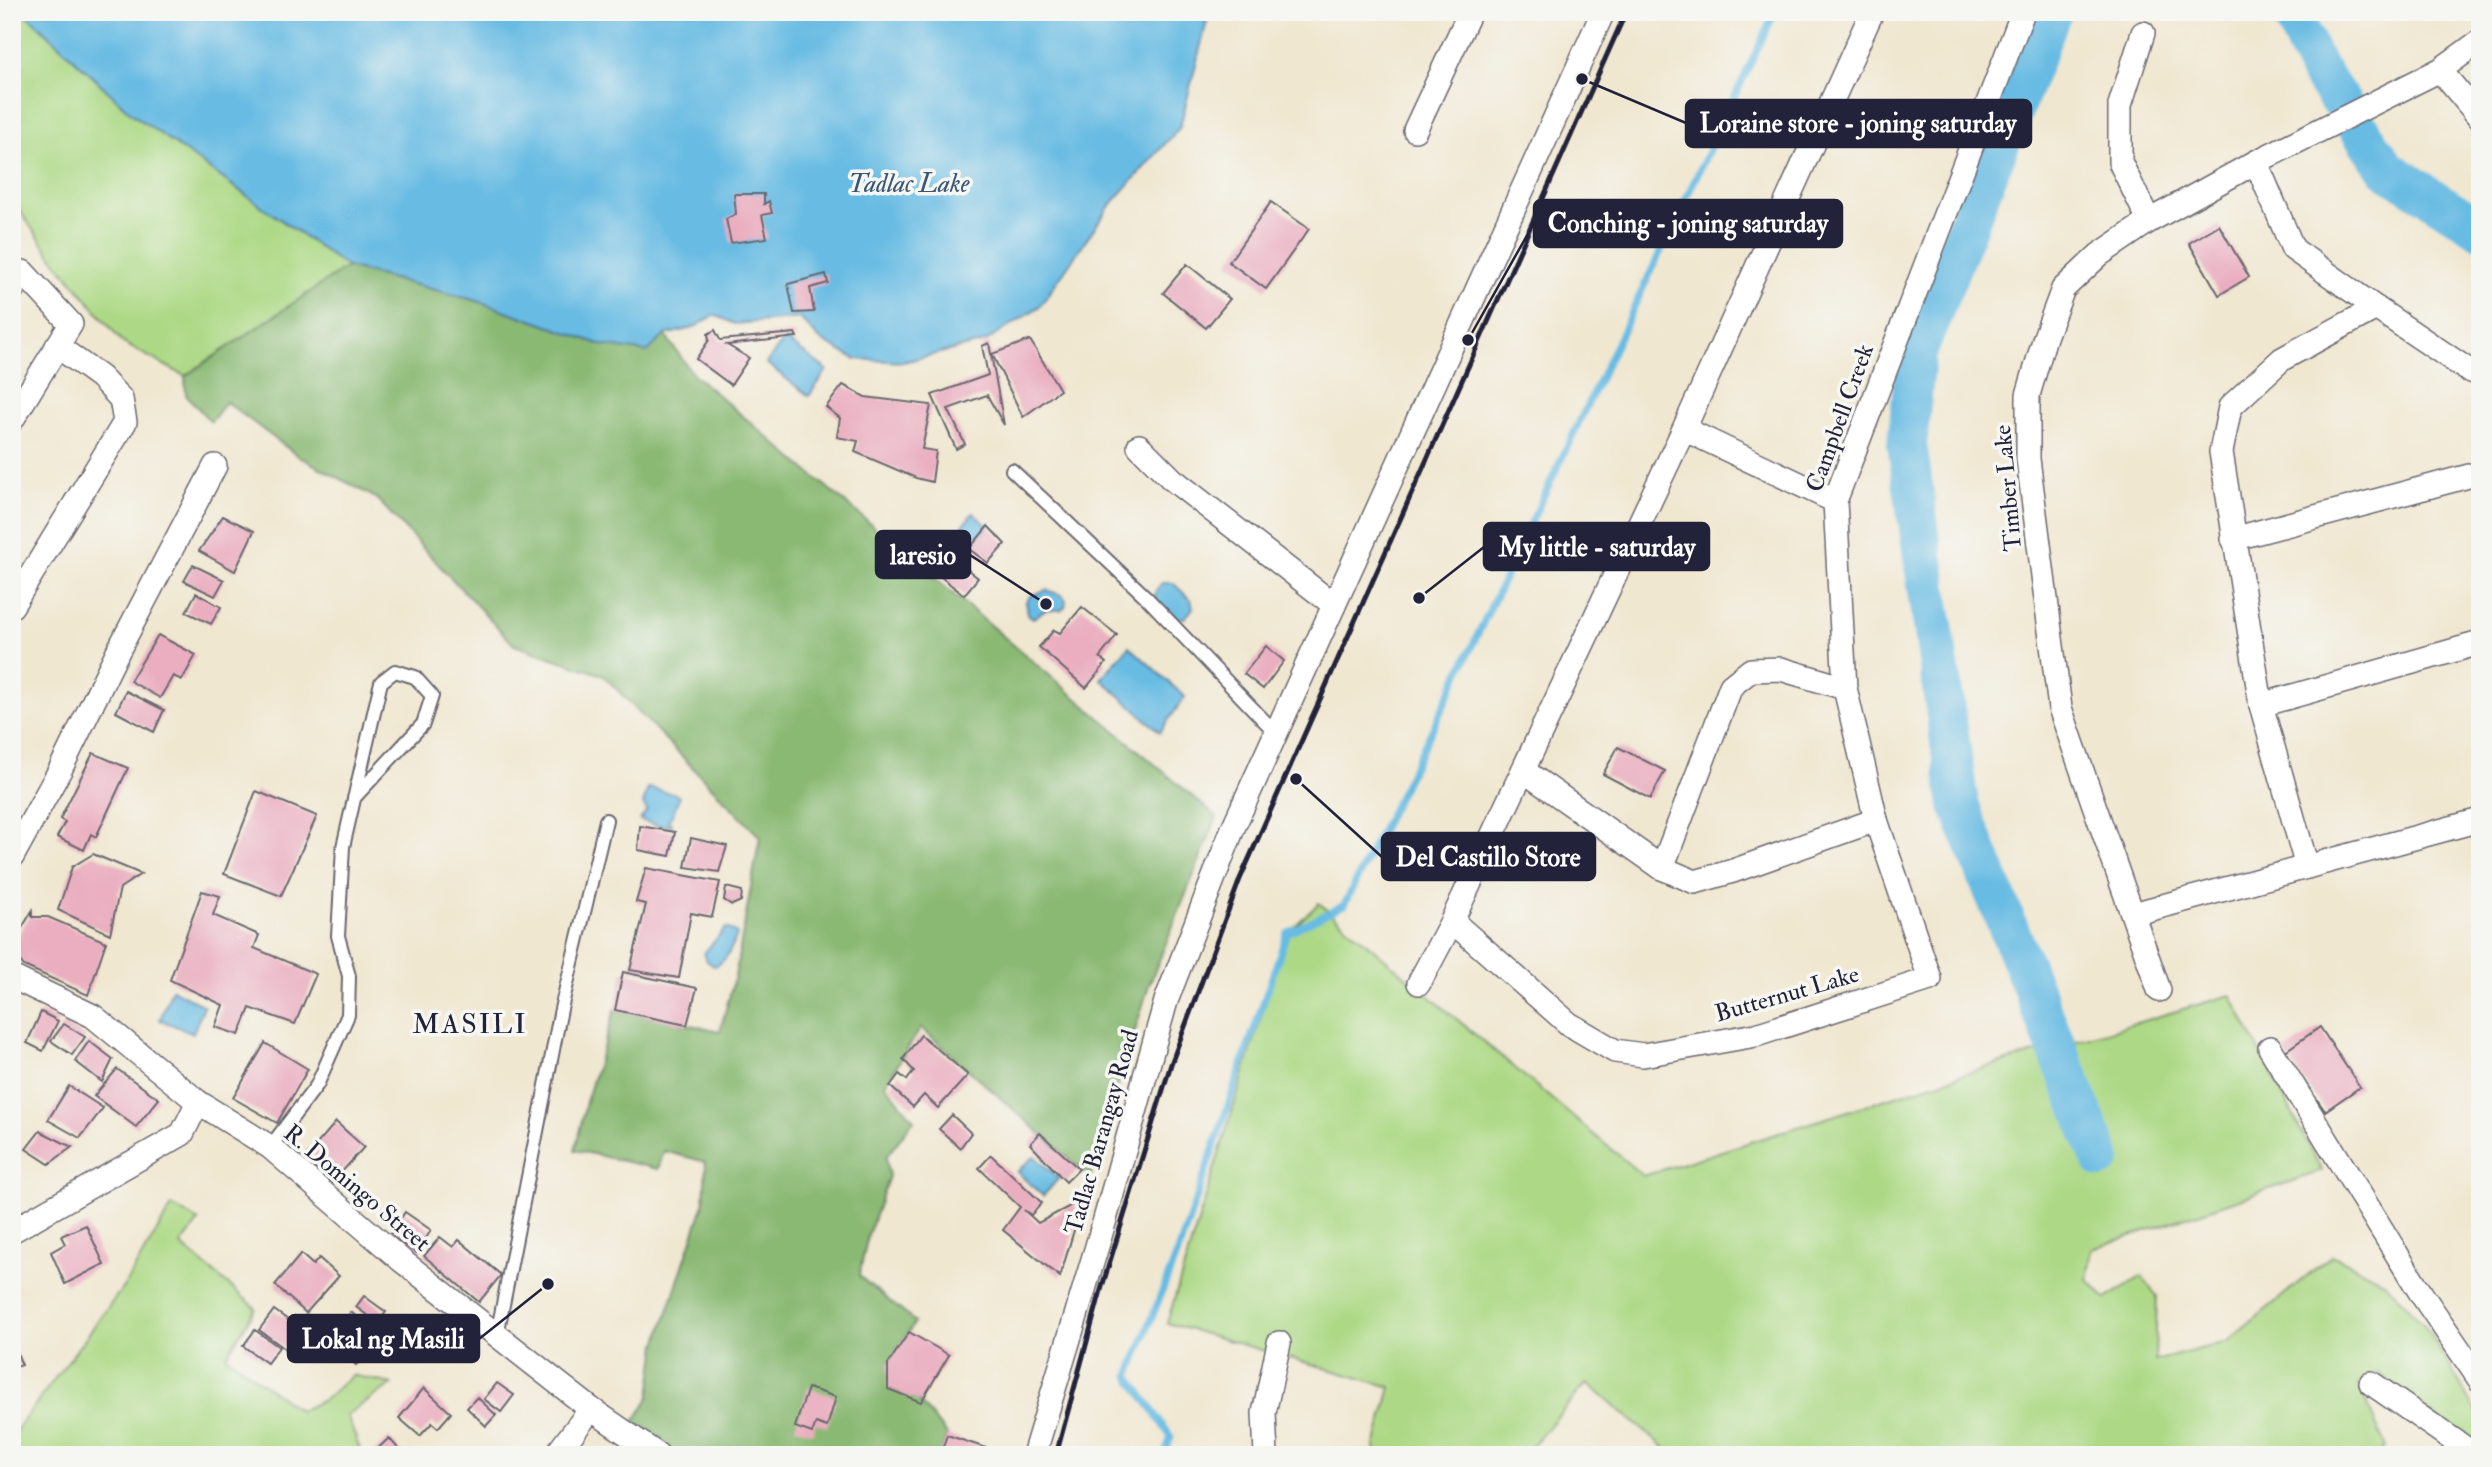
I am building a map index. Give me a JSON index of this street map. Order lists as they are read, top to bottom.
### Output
{
  "streets": {
    "street": [
      "Campbell Creek",
      "Timber Lake",
      "Butternut Lake",
      "Tadlac Barangay Road",
      "R. Domingo Street"
    ]
  },
  "crossings": [
    ["Campbell Creek", "Butternut Lake"]
  ],
  "districts": ["MASILI"],
  "water": ["Tadlac Lake"],
  "places": [
    "Loraine store - joning saturday",
    "Conching - joning saturday",
    "My little - saturday",
    "laresio",
    "Del Castillo Store",
    "Lokal ng Masili"
  ]
}
